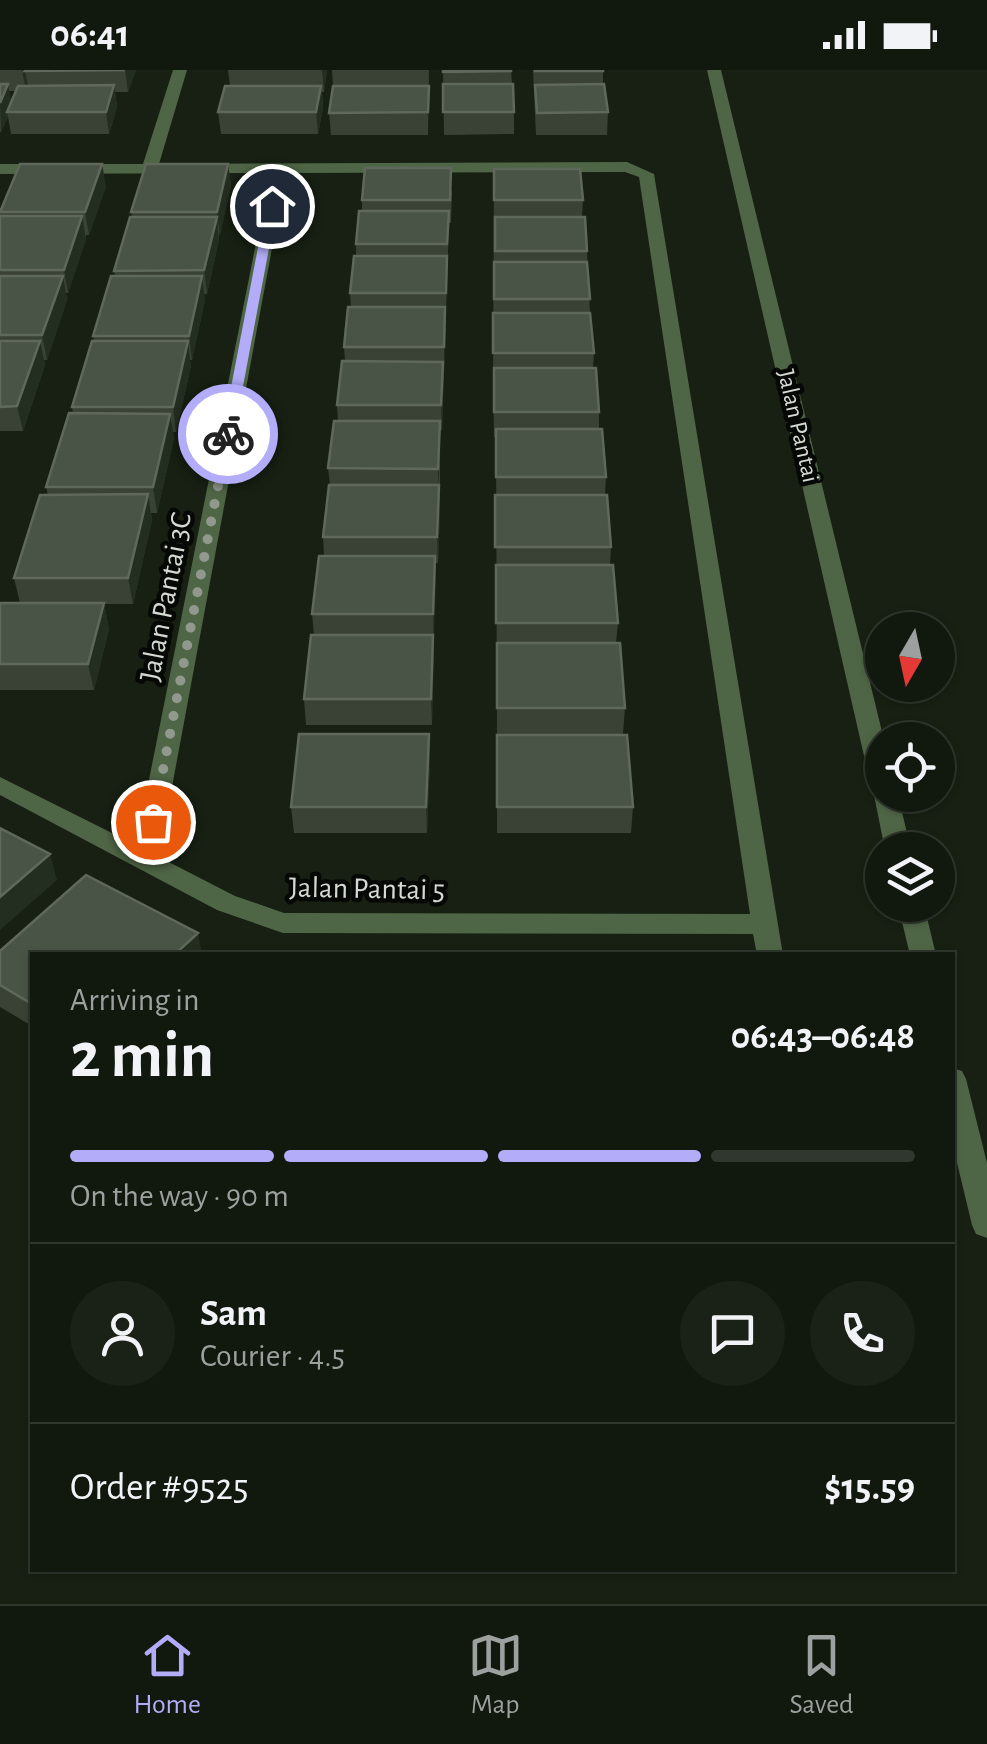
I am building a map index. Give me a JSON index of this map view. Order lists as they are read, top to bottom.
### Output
{
  "streets": {
    "street": ["Jalan Pantai", "Jalan Pantai 3C", "Jalan Pantai 5"]
  },
  "crossings": [
    ["Jalan Pantai 3C", "Jalan Pantai 5"]
  ],
  "north": "bottom",
  "page": {
    "status": "06:41",
    "heading": ["2 min", "Arriving in", "06:43–06:48"],
    "panel": [
      "Sam",
      "Courier · 4.5",
      "Order #9525",
      "$15.59"
    ],
    "bar": "On the way · 90 m",
    "tabs": ["Home", "Map", "Saved"]
  }
}
